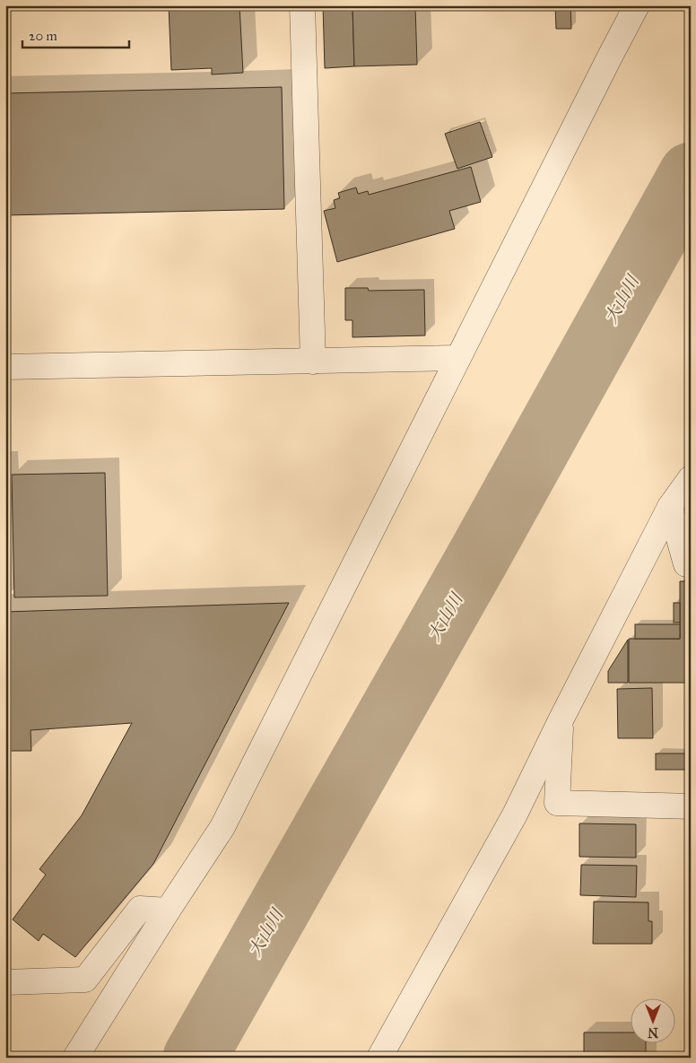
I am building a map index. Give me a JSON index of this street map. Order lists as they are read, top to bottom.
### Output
{
  "water": ["大山川"],
  "scale_bar": "20 m",
  "north": "bottom"
}
